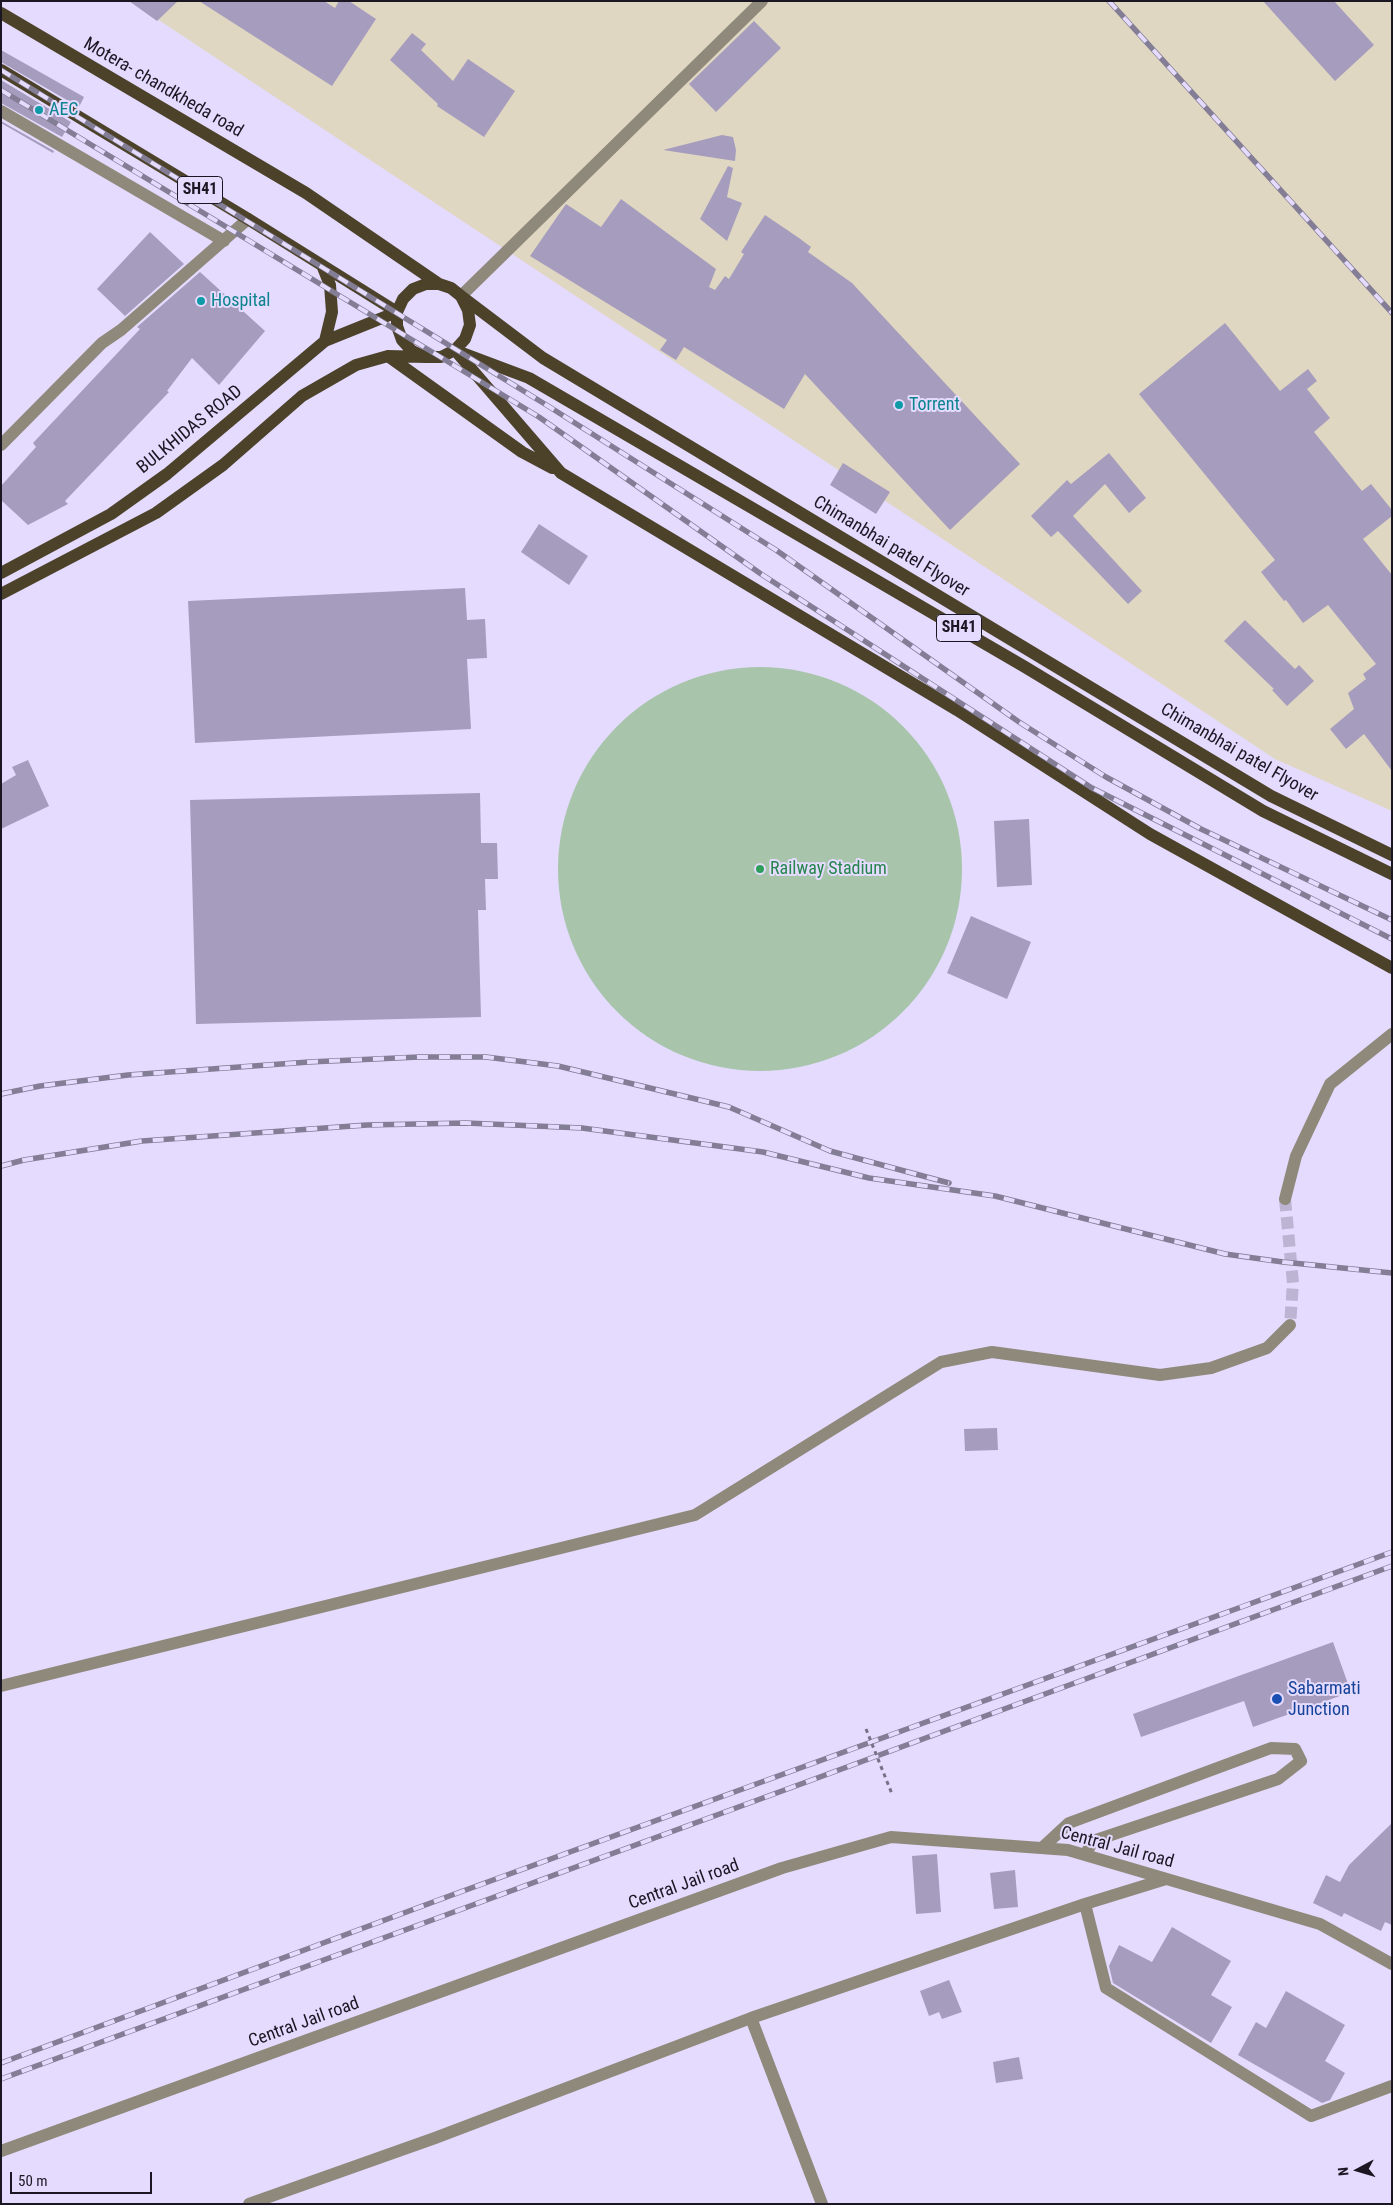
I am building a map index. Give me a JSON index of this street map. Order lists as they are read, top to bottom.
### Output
{
  "streets": {
    "main road": [
      "Motera- chandkheda road",
      "SH41",
      "BULKHIDAS ROAD",
      "Chimanbhai patel Flyover"
    ],
    "street": ["Central Jail road"]
  },
  "crossings": [
    ["Motera- chandkheda road", "SH41"],
    ["Motera- chandkheda road", "BULKHIDAS ROAD"],
    ["Motera- chandkheda road", "Chimanbhai patel Flyover"],
    ["SH41", "BULKHIDAS ROAD"],
    ["SH41", "Chimanbhai patel Flyover"],
    ["BULKHIDAS ROAD", "Chimanbhai patel Flyover"]
  ],
  "places": [
    "AEC",
    "Hospital",
    "Torrent",
    "Railway Stadium",
    "Sabarmati Junction"
  ],
  "scale_bar": "50 m",
  "north": "left"
}
